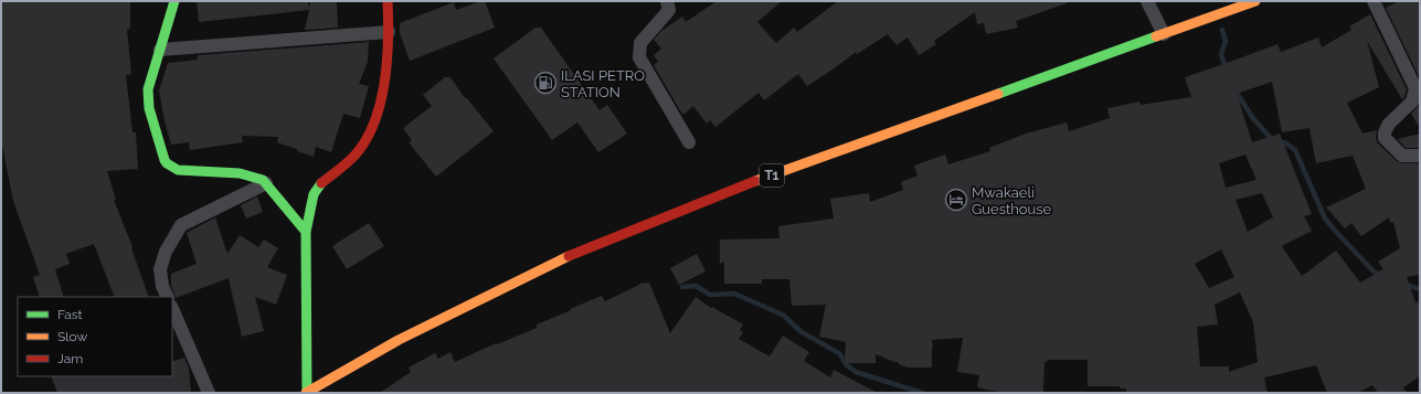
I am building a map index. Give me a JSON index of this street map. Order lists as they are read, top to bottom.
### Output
{
  "streets": {
    "main road": ["T1"]
  },
  "places": {
    "fuel station": ["ILASI PETRO STATION"],
    "hotel": ["Mwakaeli Guesthouse"]
  },
  "legend": ["Fast", "Slow", "Jam"]
}
